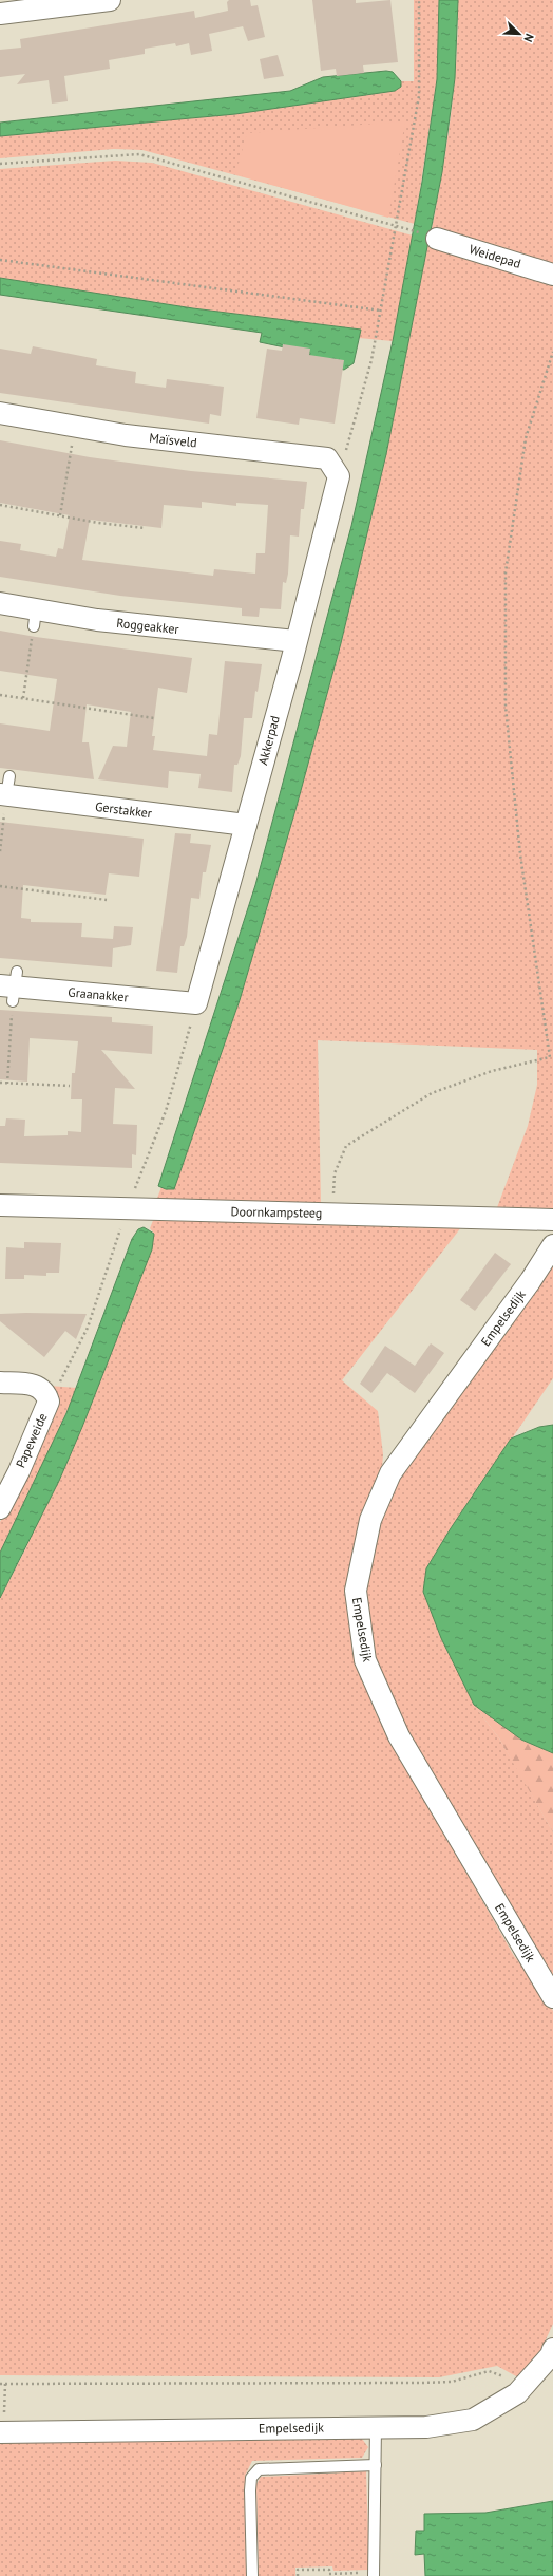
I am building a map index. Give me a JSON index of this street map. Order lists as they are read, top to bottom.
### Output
{
  "streets": {
    "street": [
      "Weidepad",
      "Maïsveld",
      "Roggeakker",
      "Akkerpad",
      "Gerstakker",
      "Graanakker",
      "Doornkampsteeg",
      "Empelsedijk",
      "Papeweide"
    ]
  },
  "crossings": [
    ["Maïsveld", "Akkerpad"],
    ["Roggeakker", "Akkerpad"],
    ["Akkerpad", "Gerstakker"],
    ["Akkerpad", "Graanakker"]
  ],
  "north": "bottom right"
}
